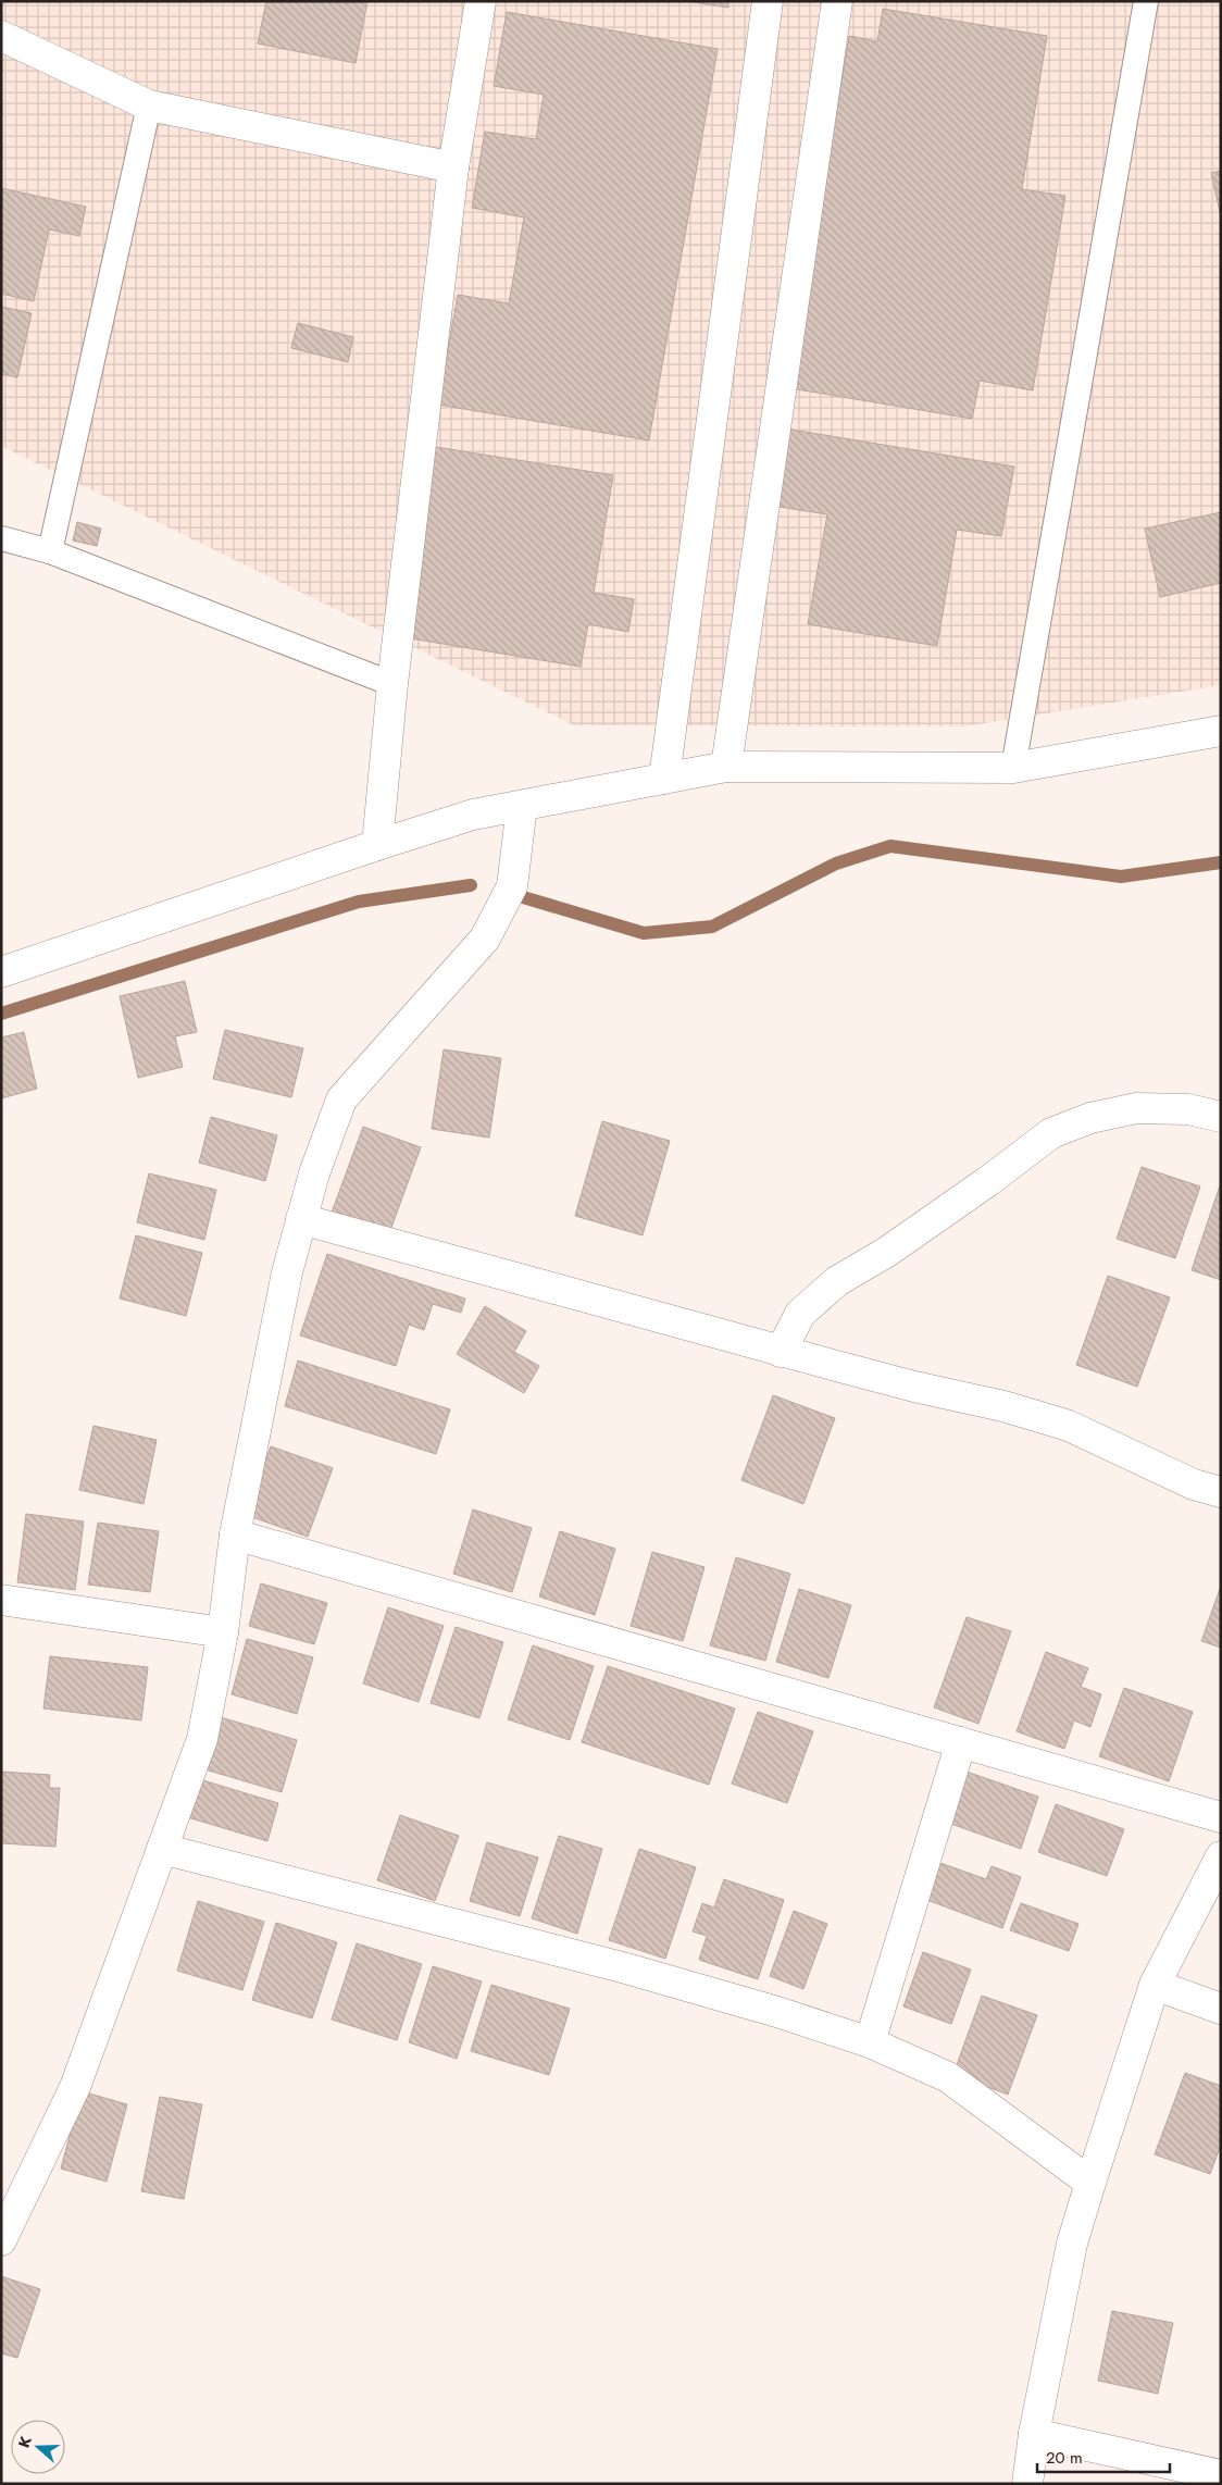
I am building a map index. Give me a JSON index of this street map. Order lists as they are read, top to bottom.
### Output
{
  "scale_bar": "20 m",
  "north": "left"
}
